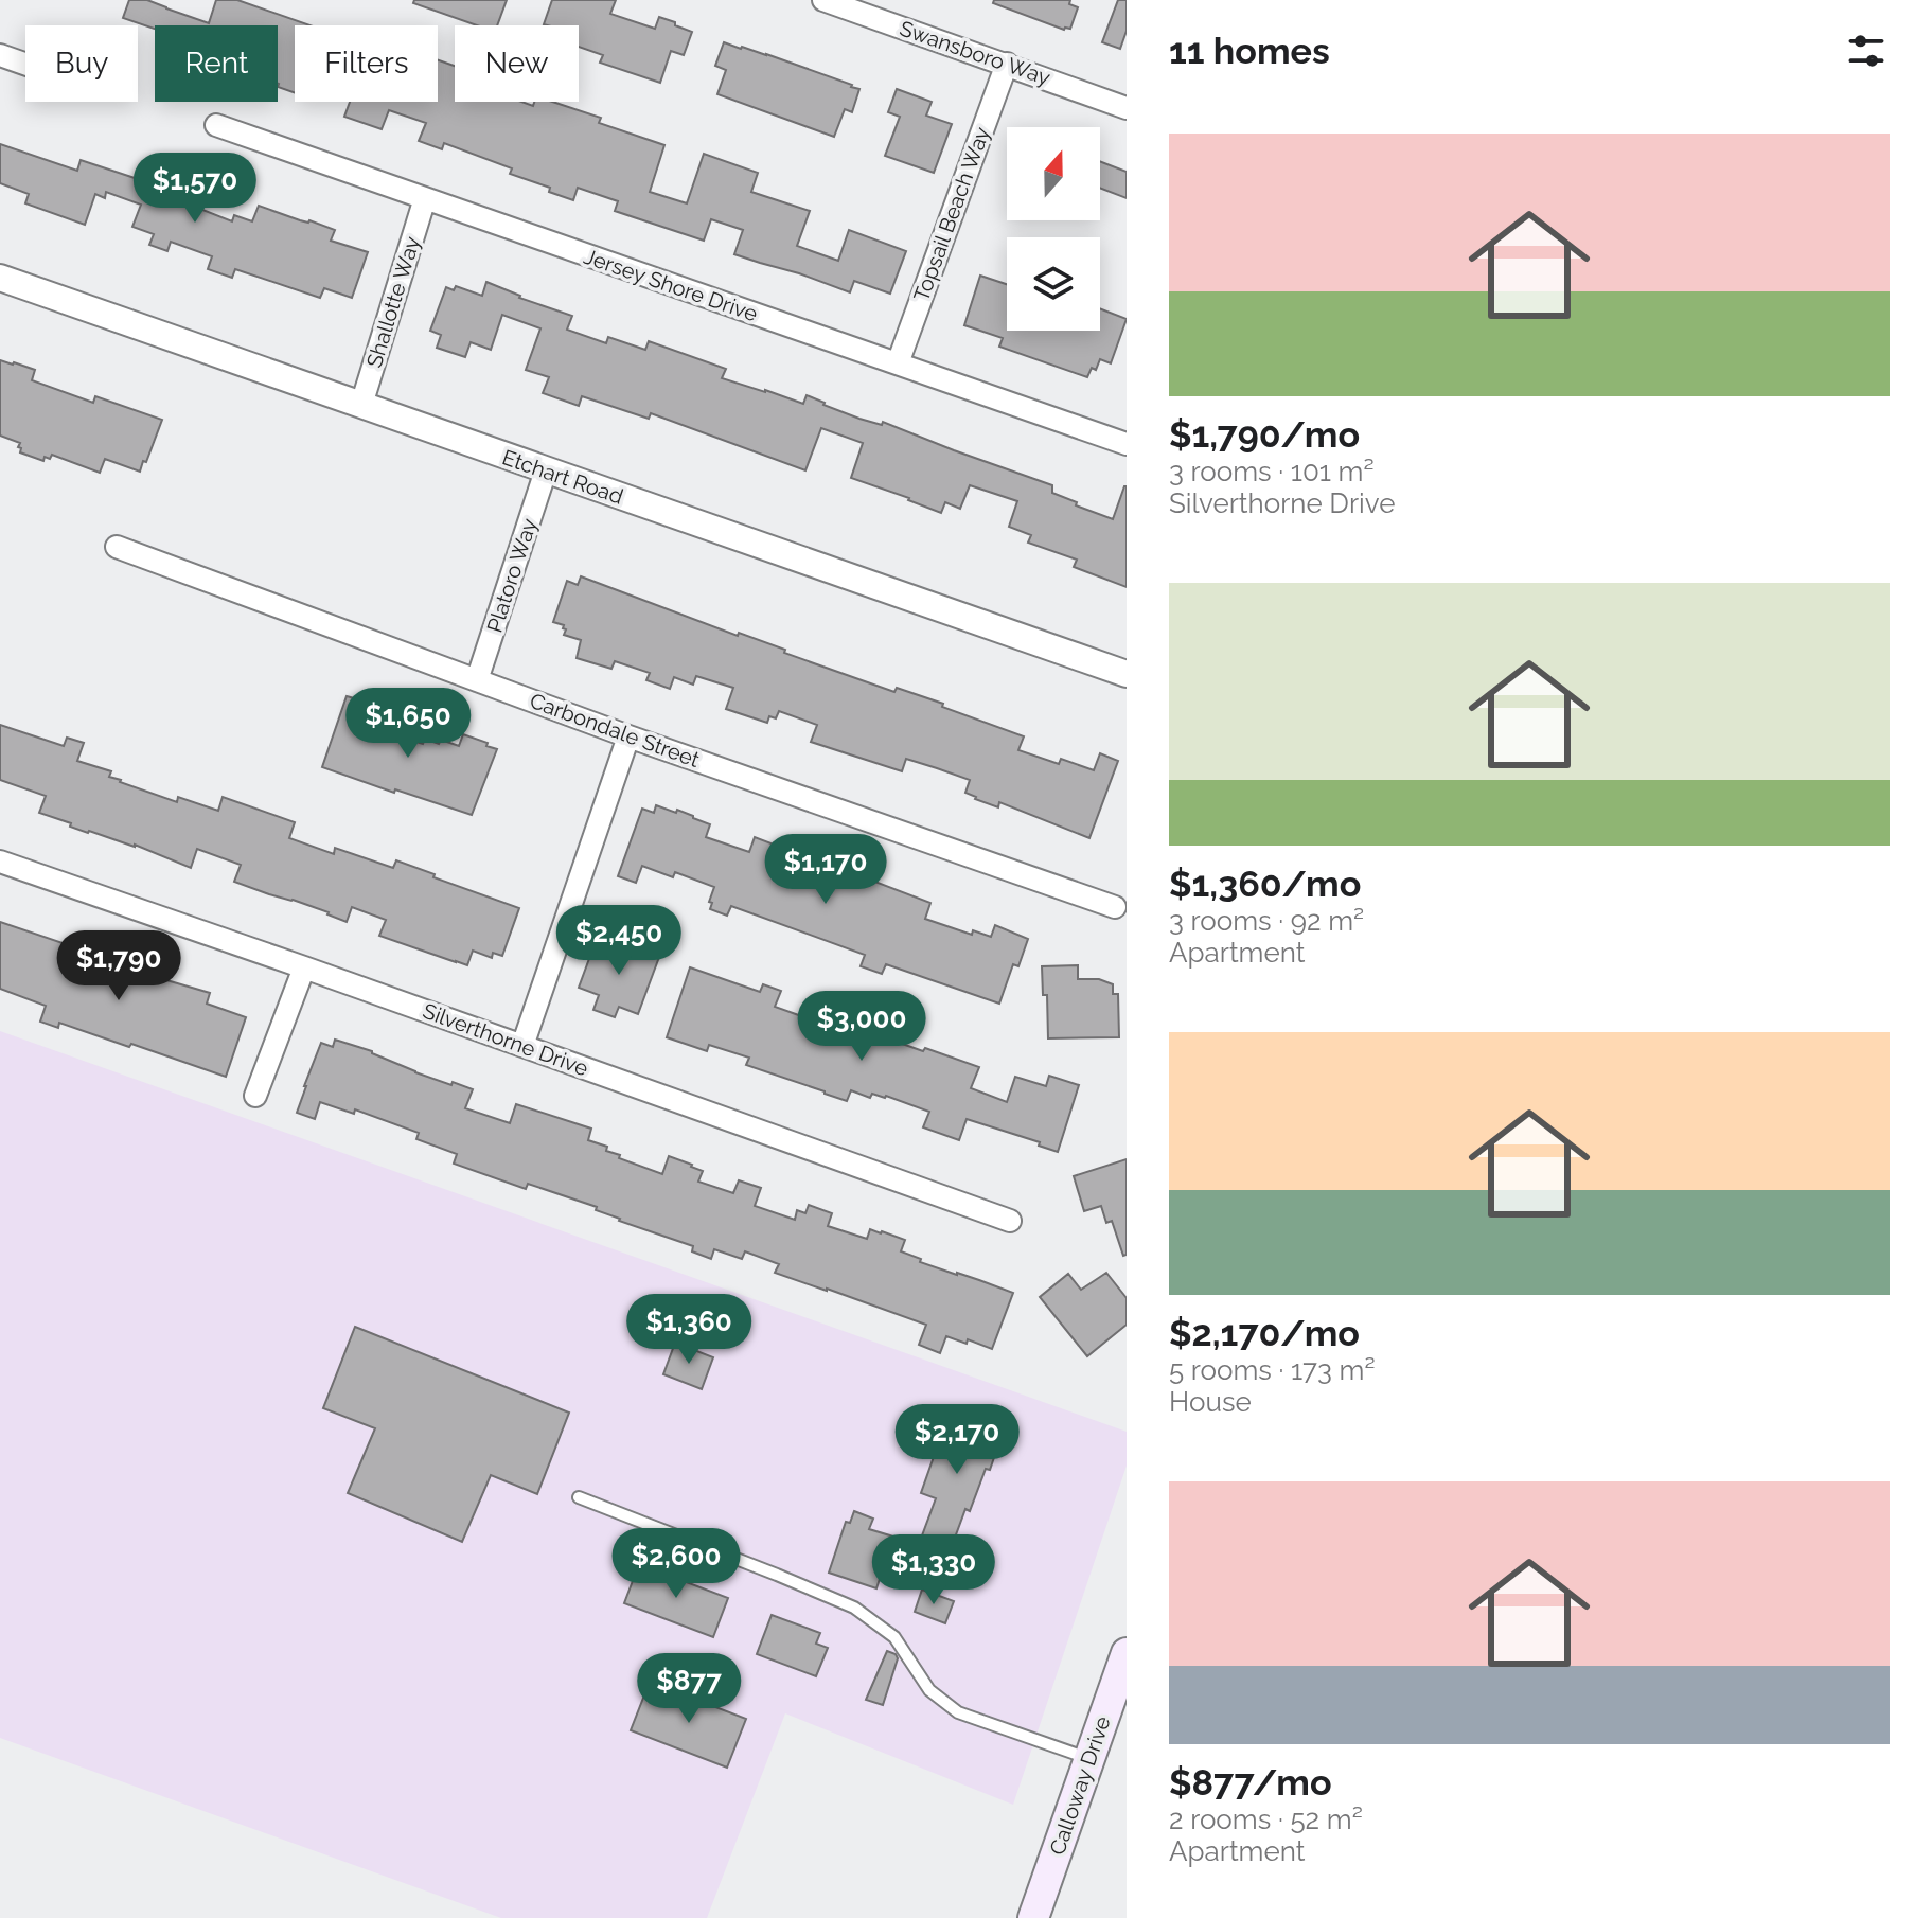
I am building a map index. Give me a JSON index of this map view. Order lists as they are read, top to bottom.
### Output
{
  "streets": {
    "main road": ["Calloway Drive"],
    "street": [
      "Swansboro Way",
      "Topsail Beach Way",
      "Jersey Shore Drive",
      "Shallotte Way",
      "Etchart Road",
      "Platoro Way",
      "Carbondale Street",
      "Silverthorne Drive"
    ]
  },
  "crossings": [
    ["Swansboro Way", "Topsail Beach Way"],
    ["Topsail Beach Way", "Jersey Shore Drive"],
    ["Jersey Shore Drive", "Shallotte Way"],
    ["Shallotte Way", "Etchart Road"],
    ["Etchart Road", "Platoro Way"],
    ["Platoro Way", "Carbondale Street"]
  ],
  "north": "top",
  "page": {
    "heading": "11 homes",
    "chip": [
      "Buy",
      "Rent",
      "Filters",
      "New"
    ],
    "list": [
      {
        "name": "$1,790/mo",
        "note": "3 rooms · 101 m² · Silverthorne Drive"
      },
      {
        "name": "$1,360/mo",
        "note": "3 rooms · 92 m² · Apartment"
      },
      {
        "name": "$2,170/mo",
        "note": "5 rooms · 173 m² · House"
      },
      {
        "name": "$877/mo",
        "note": "2 rooms · 52 m² · Apartment"
      }
    ],
    "price": [
      "$1,570",
      "$1,650",
      "$1,170",
      "$2,450",
      "$1,790",
      "$3,000",
      "$1,360",
      "$2,170",
      "$2,600",
      "$1,330",
      "$877"
    ]
  }
}
